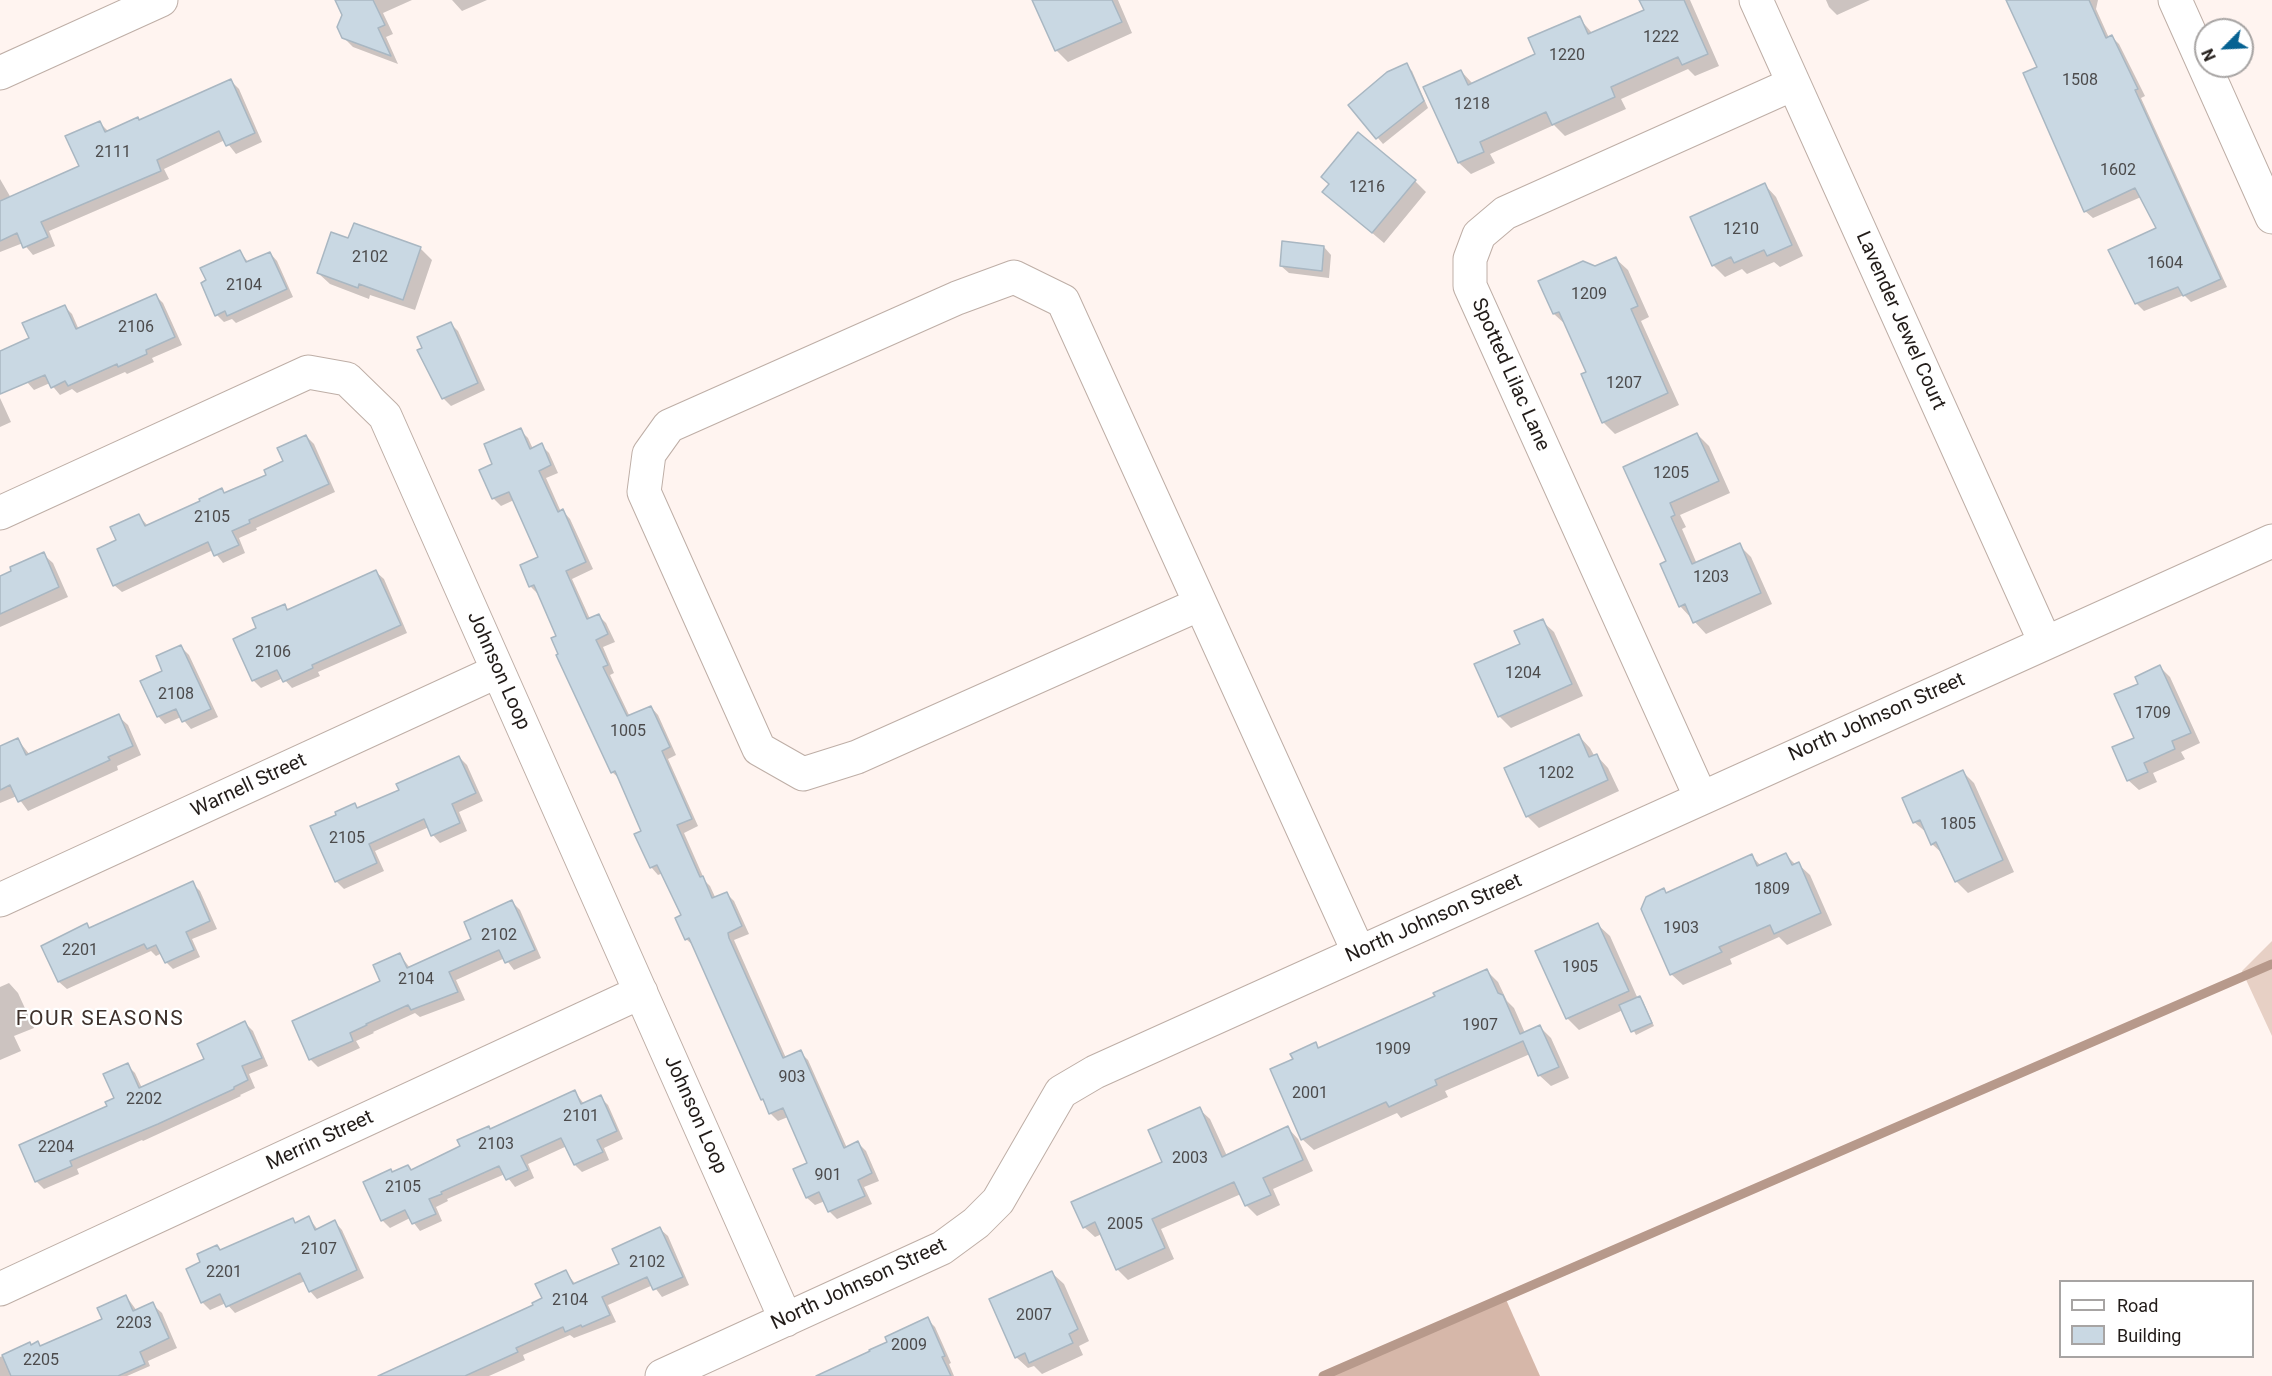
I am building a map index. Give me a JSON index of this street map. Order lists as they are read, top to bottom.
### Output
{
  "streets": {
    "street": [
      "Lavender Jewel Court",
      "Spotted Lilac Lane",
      "Johnson Loop",
      "North Johnson Street",
      "Warnell Street",
      "Merrin Street"
    ]
  },
  "crossings": [
    ["Lavender Jewel Court", "Spotted Lilac Lane"],
    ["Lavender Jewel Court", "North Johnson Street"],
    ["Spotted Lilac Lane", "North Johnson Street"],
    ["Johnson Loop", "North Johnson Street"],
    ["Johnson Loop", "Warnell Street"],
    ["Johnson Loop", "Merrin Street"]
  ],
  "districts": ["FOUR SEASONS"],
  "house_numbers": [
    "1222",
    "1220",
    "1508",
    "1218",
    "2111",
    "1602",
    "1216",
    "1210",
    "2102",
    "1604",
    "2104",
    "1209",
    "2106",
    "1207",
    "1205",
    "2105",
    "1203",
    "2106",
    "1204",
    "2108",
    "1709",
    "1005",
    "1202",
    "1805",
    "2105",
    "1809",
    "1903",
    "2102",
    "2201",
    "1905",
    "2104",
    "1907",
    "1909",
    "903",
    "2001",
    "2202",
    "2101",
    "2103",
    "2204",
    "2003",
    "901",
    "2105",
    "2005",
    "2107",
    "2102",
    "2201",
    "2104",
    "2007",
    "2203",
    "2009",
    "2205"
  ],
  "legend": ["Road", "Building"],
  "north": "bottom left"
}
